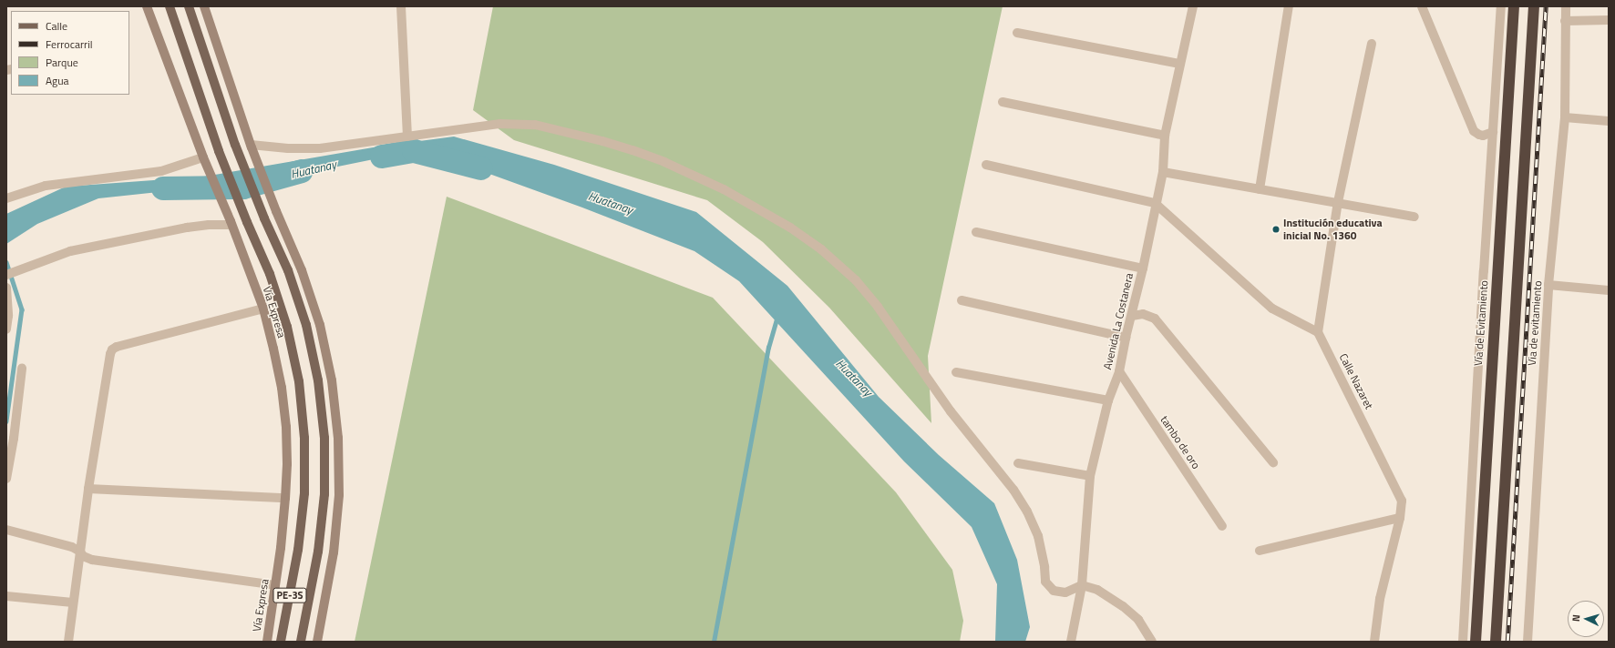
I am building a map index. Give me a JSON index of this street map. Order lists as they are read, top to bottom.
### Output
{
  "streets": {
    "highway": ["Vía de Evitamiento"],
    "main road": ["Vía Expresa", "PE-3S"],
    "street": [
      "Avenida La Costanera",
      "Via de evitamiento",
      "Calle Nazaret",
      "tambo de oro"
    ]
  },
  "crossings": [
    ["Avenida La Costanera", "tambo de oro"]
  ],
  "water": ["Huatanay"],
  "places": ["Institución educativa inicial No. 1360"],
  "legend": [
    "Calle",
    "Ferrocarril",
    "Parque",
    "Agua"
  ],
  "north": "left"
}
